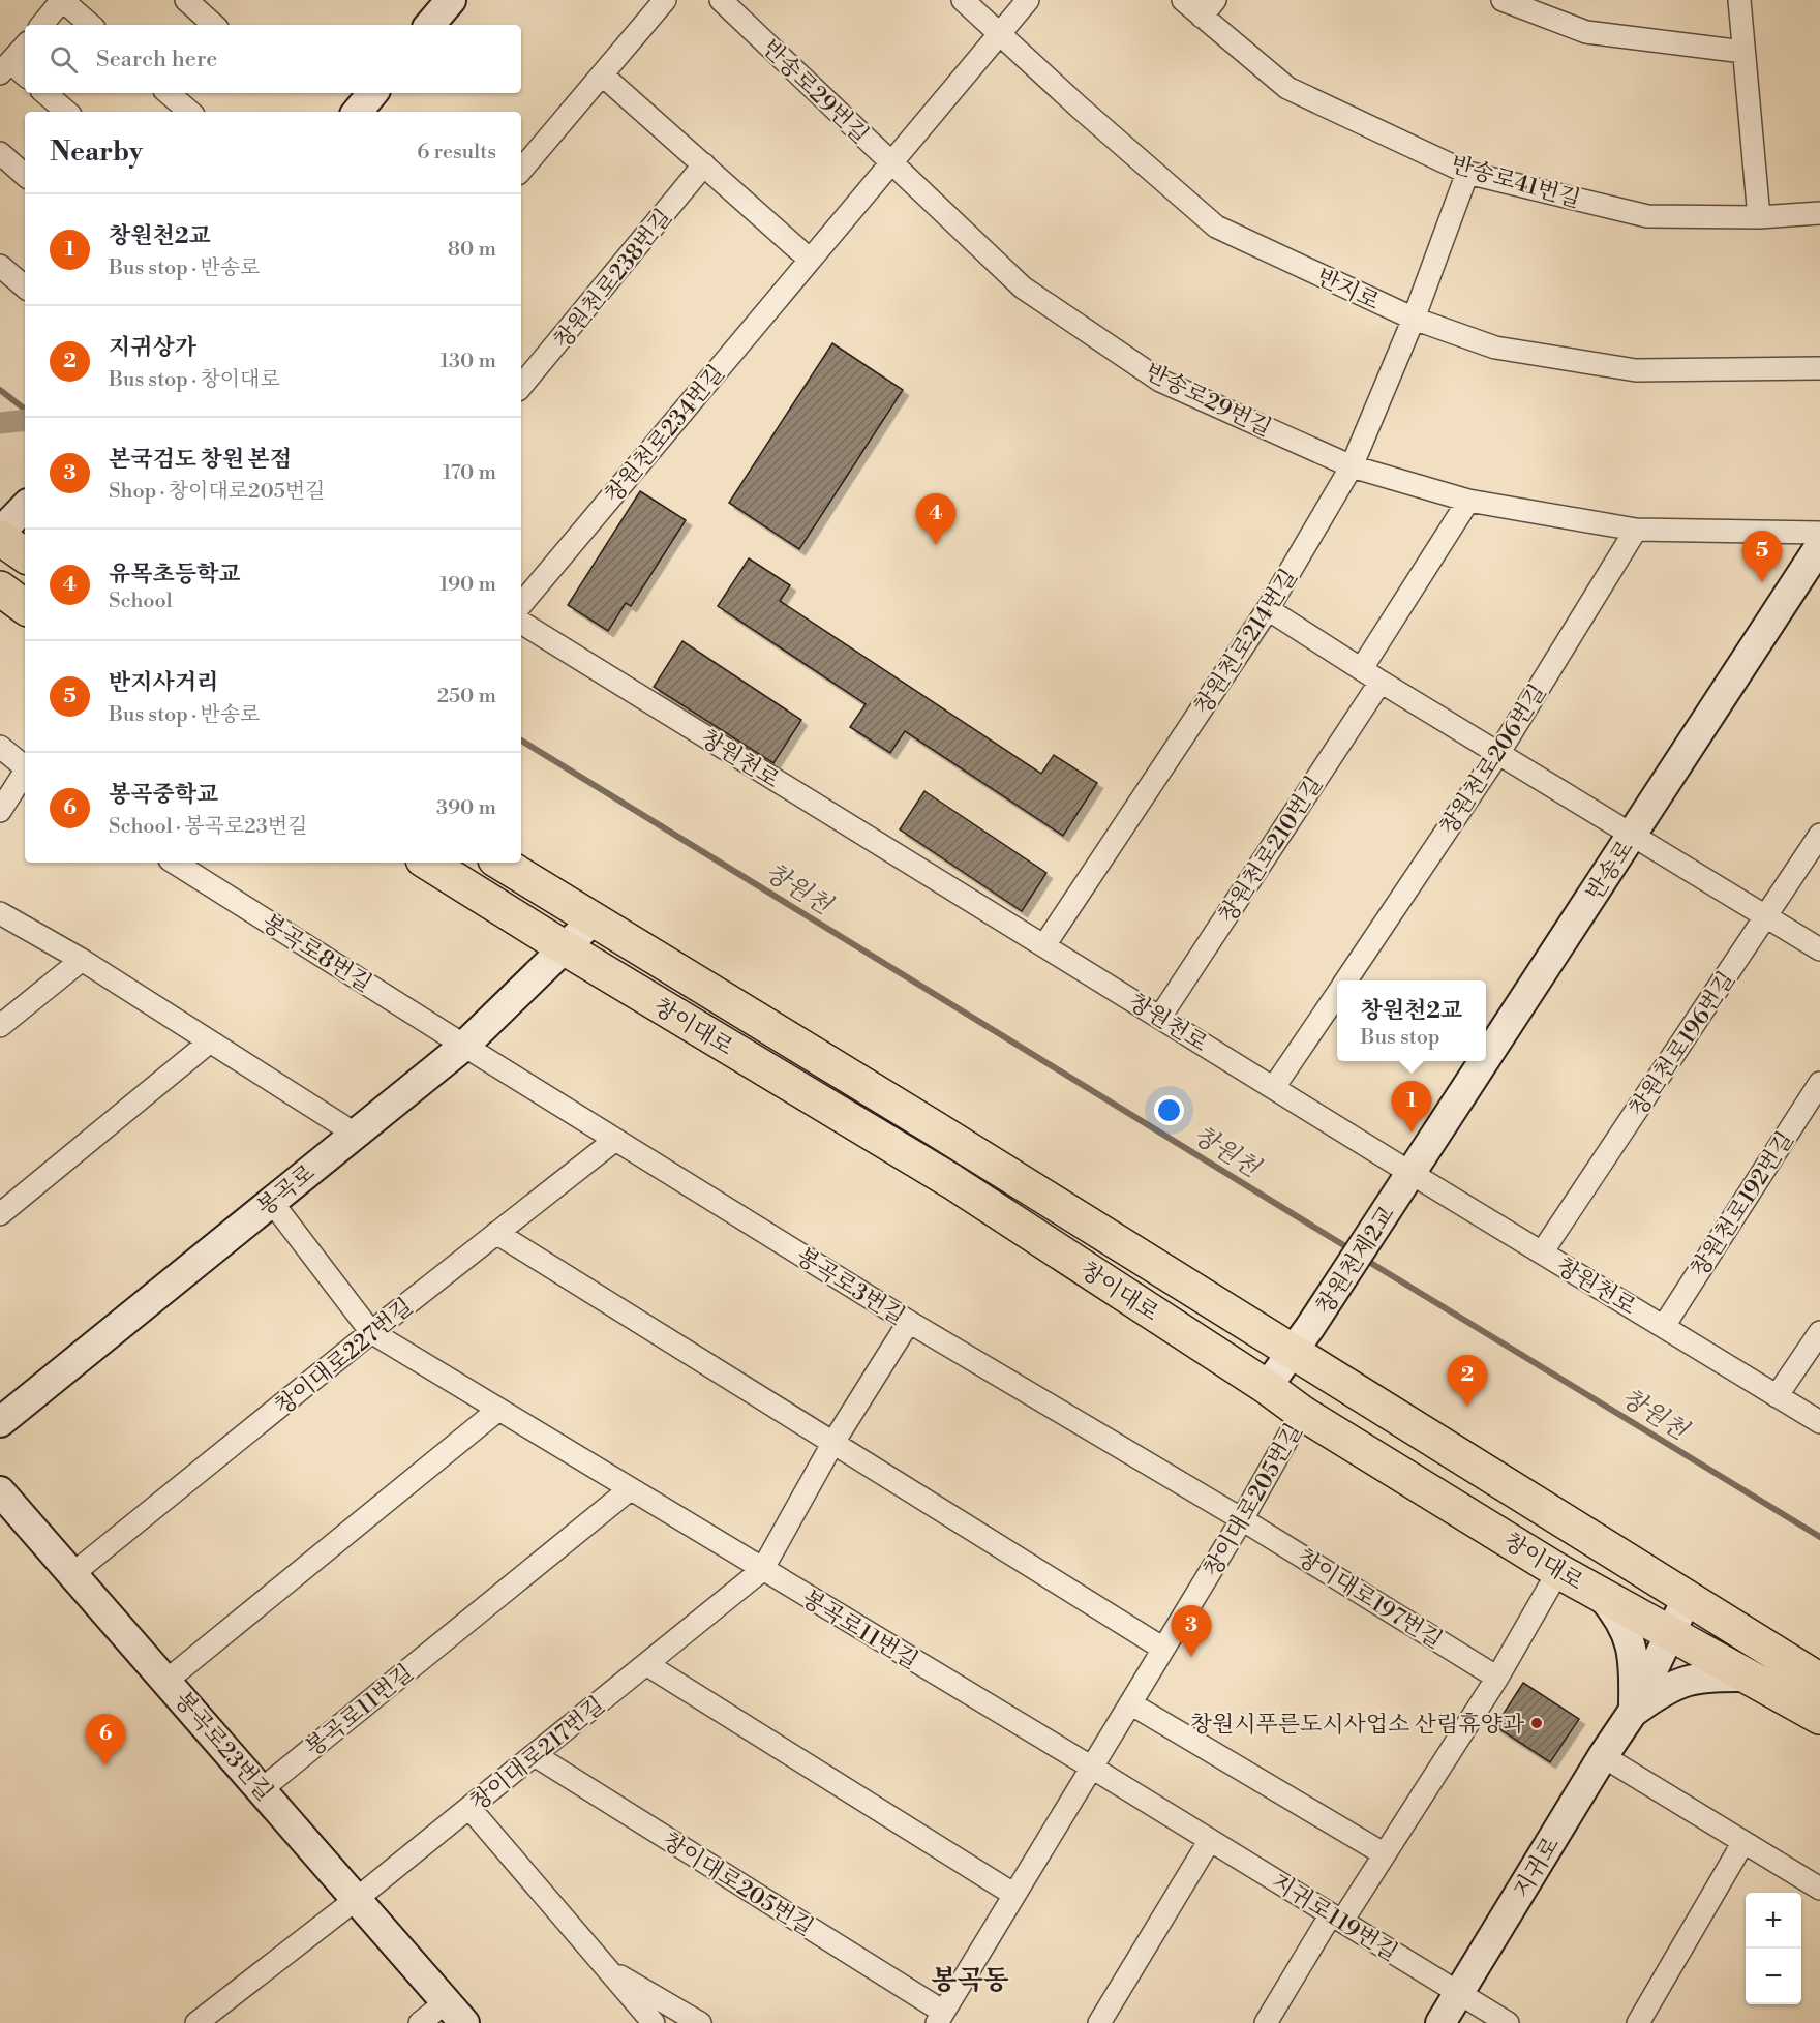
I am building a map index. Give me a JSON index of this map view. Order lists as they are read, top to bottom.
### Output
{
  "streets": {
    "main road": ["창이대로"],
    "street": [
      "반송로29번길",
      "반송로41번길",
      "창원천로238번길",
      "반지로",
      "창원천로234번길",
      "창원천로214번길",
      "창원천로",
      "창원천로206번길",
      "창원천로210번길",
      "반송로",
      "봉곡로8번길",
      "창원천로196번길",
      "봉곡로",
      "창원천로192번길",
      "창원천제2교",
      "봉곡로3번길",
      "창이대로227번길",
      "창이대로205번길",
      "창이대로197번길",
      "봉곡로11번길",
      "봉곡로23번길",
      "창이대로217번길",
      "지귀로",
      "지귀로119번길"
    ]
  },
  "crossings": [
    ["반송로29번길", "창원천로234번길"],
    ["반송로29번길", "창원천로214번길"],
    ["반송로29번길", "창원천로206번길"],
    ["반송로41번길", "창원천로214번길"],
    ["반지로", "창원천로234번길"],
    ["반지로", "창원천로214번길"],
    ["창원천로214번길", "창원천로"],
    ["창원천로", "창원천로206번길"],
    ["창원천로", "창원천로210번길"],
    ["창원천로", "반송로"],
    ["창원천로", "창원천로196번길"],
    ["창원천로", "창원천로192번길"],
    ["창원천로", "창원천제2교"],
    ["반송로", "창원천제2교"],
    ["봉곡로8번길", "봉곡로"],
    ["봉곡로8번길", "봉곡로3번길"],
    ["창이대로", "봉곡로"],
    ["창이대로", "창원천제2교"],
    ["창이대로", "창이대로205번길"],
    ["창이대로", "지귀로"],
    ["봉곡로", "봉곡로3번길"],
    ["봉곡로", "봉곡로11번길"],
    ["봉곡로3번길", "창이대로227번길"],
    ["봉곡로3번길", "창이대로205번길"],
    ["봉곡로3번길", "창이대로197번길"],
    ["봉곡로3번길", "창이대로217번길"],
    ["창이대로227번길", "봉곡로11번길"],
    ["창이대로227번길", "봉곡로23번길"],
    ["창이대로205번길", "창이대로197번길"],
    ["창이대로205번길", "봉곡로11번길"],
    ["창이대로205번길", "창이대로217번길"],
    ["창이대로205번길", "지귀로119번길"],
    ["봉곡로11번길", "봉곡로23번길"],
    ["봉곡로11번길", "창이대로217번길"],
    ["봉곡로11번길", "지귀로119번길"],
    ["봉곡로23번길", "창이대로217번길"],
    ["지귀로", "지귀로119번길"]
  ],
  "districts": ["봉곡동"],
  "water": ["창원천"],
  "places": ["창원시푸른도시사업소 산림휴양과"],
  "page": {
    "search": "Search here",
    "heading": ["Nearby", "6 results"],
    "list": [
      {
        "mark": "1",
        "name": "창원천2교",
        "note": "Bus stop · 반송로",
        "value": "80 m"
      },
      {
        "mark": "2",
        "name": "지귀상가",
        "note": "Bus stop · 창이대로",
        "value": "130 m"
      },
      {
        "mark": "3",
        "name": "본국검도 창원 본점",
        "note": "Shop · 창이대로205번길",
        "value": "170 m"
      },
      {
        "mark": "4",
        "name": "유목초등학교",
        "note": "School",
        "value": "190 m"
      },
      {
        "mark": "5",
        "name": "반지사거리",
        "note": "Bus stop · 반송로",
        "value": "250 m"
      },
      {
        "mark": "6",
        "name": "봉곡중학교",
        "note": "School · 봉곡로23번길",
        "value": "390 m"
      }
    ],
    "pins": [
      "4",
      "5",
      "1",
      "2",
      "3",
      "6"
    ],
    "popup": ["창원천2교", "Bus stop"],
    "map_buttons": ["+", "−"]
  }
}
